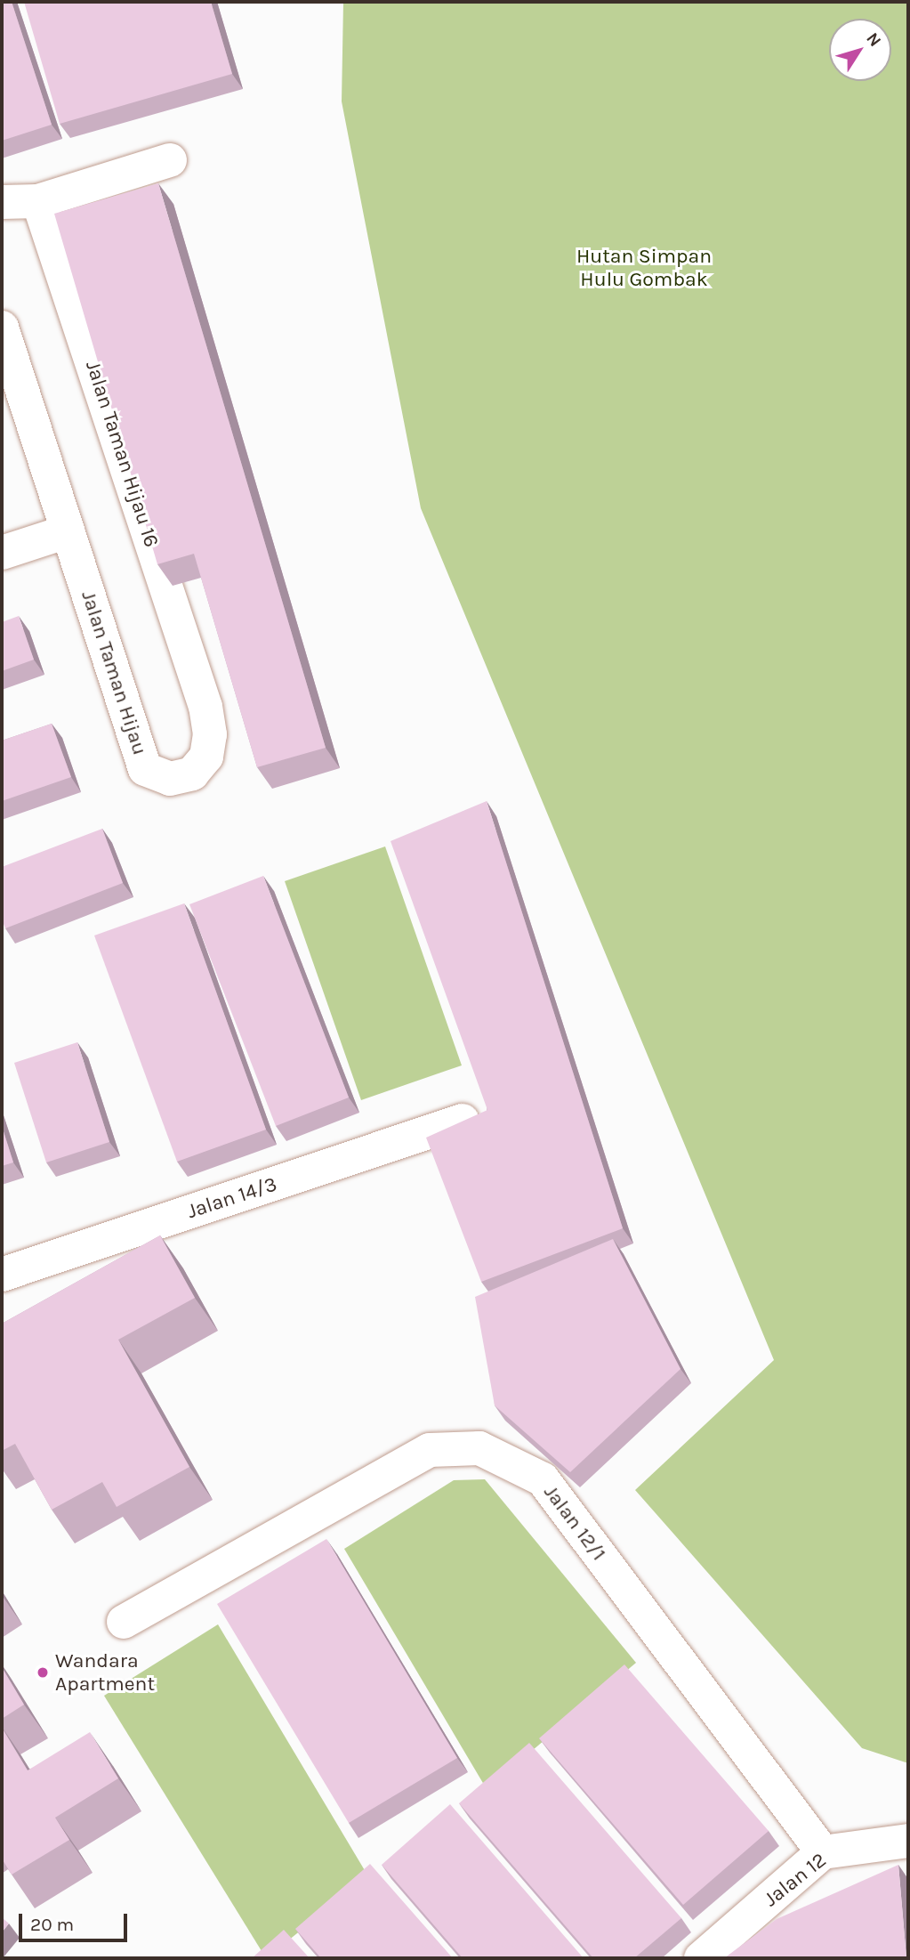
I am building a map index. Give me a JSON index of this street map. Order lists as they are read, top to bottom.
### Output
{
  "streets": {
    "street": [
      "Jalan Taman Hijau 16",
      "Jalan Taman Hijau",
      "Jalan 14/3",
      "Jalan 12/1",
      "Jalan 12"
    ]
  },
  "crossings": [
    ["Jalan Taman Hijau 16", "Jalan Taman Hijau"],
    ["Jalan 12/1", "Jalan 12"]
  ],
  "parks": ["Hutan Simpan Hulu Gombak"],
  "places": ["Wandara Apartment"],
  "scale_bar": "20 m",
  "north": "top right"
}
